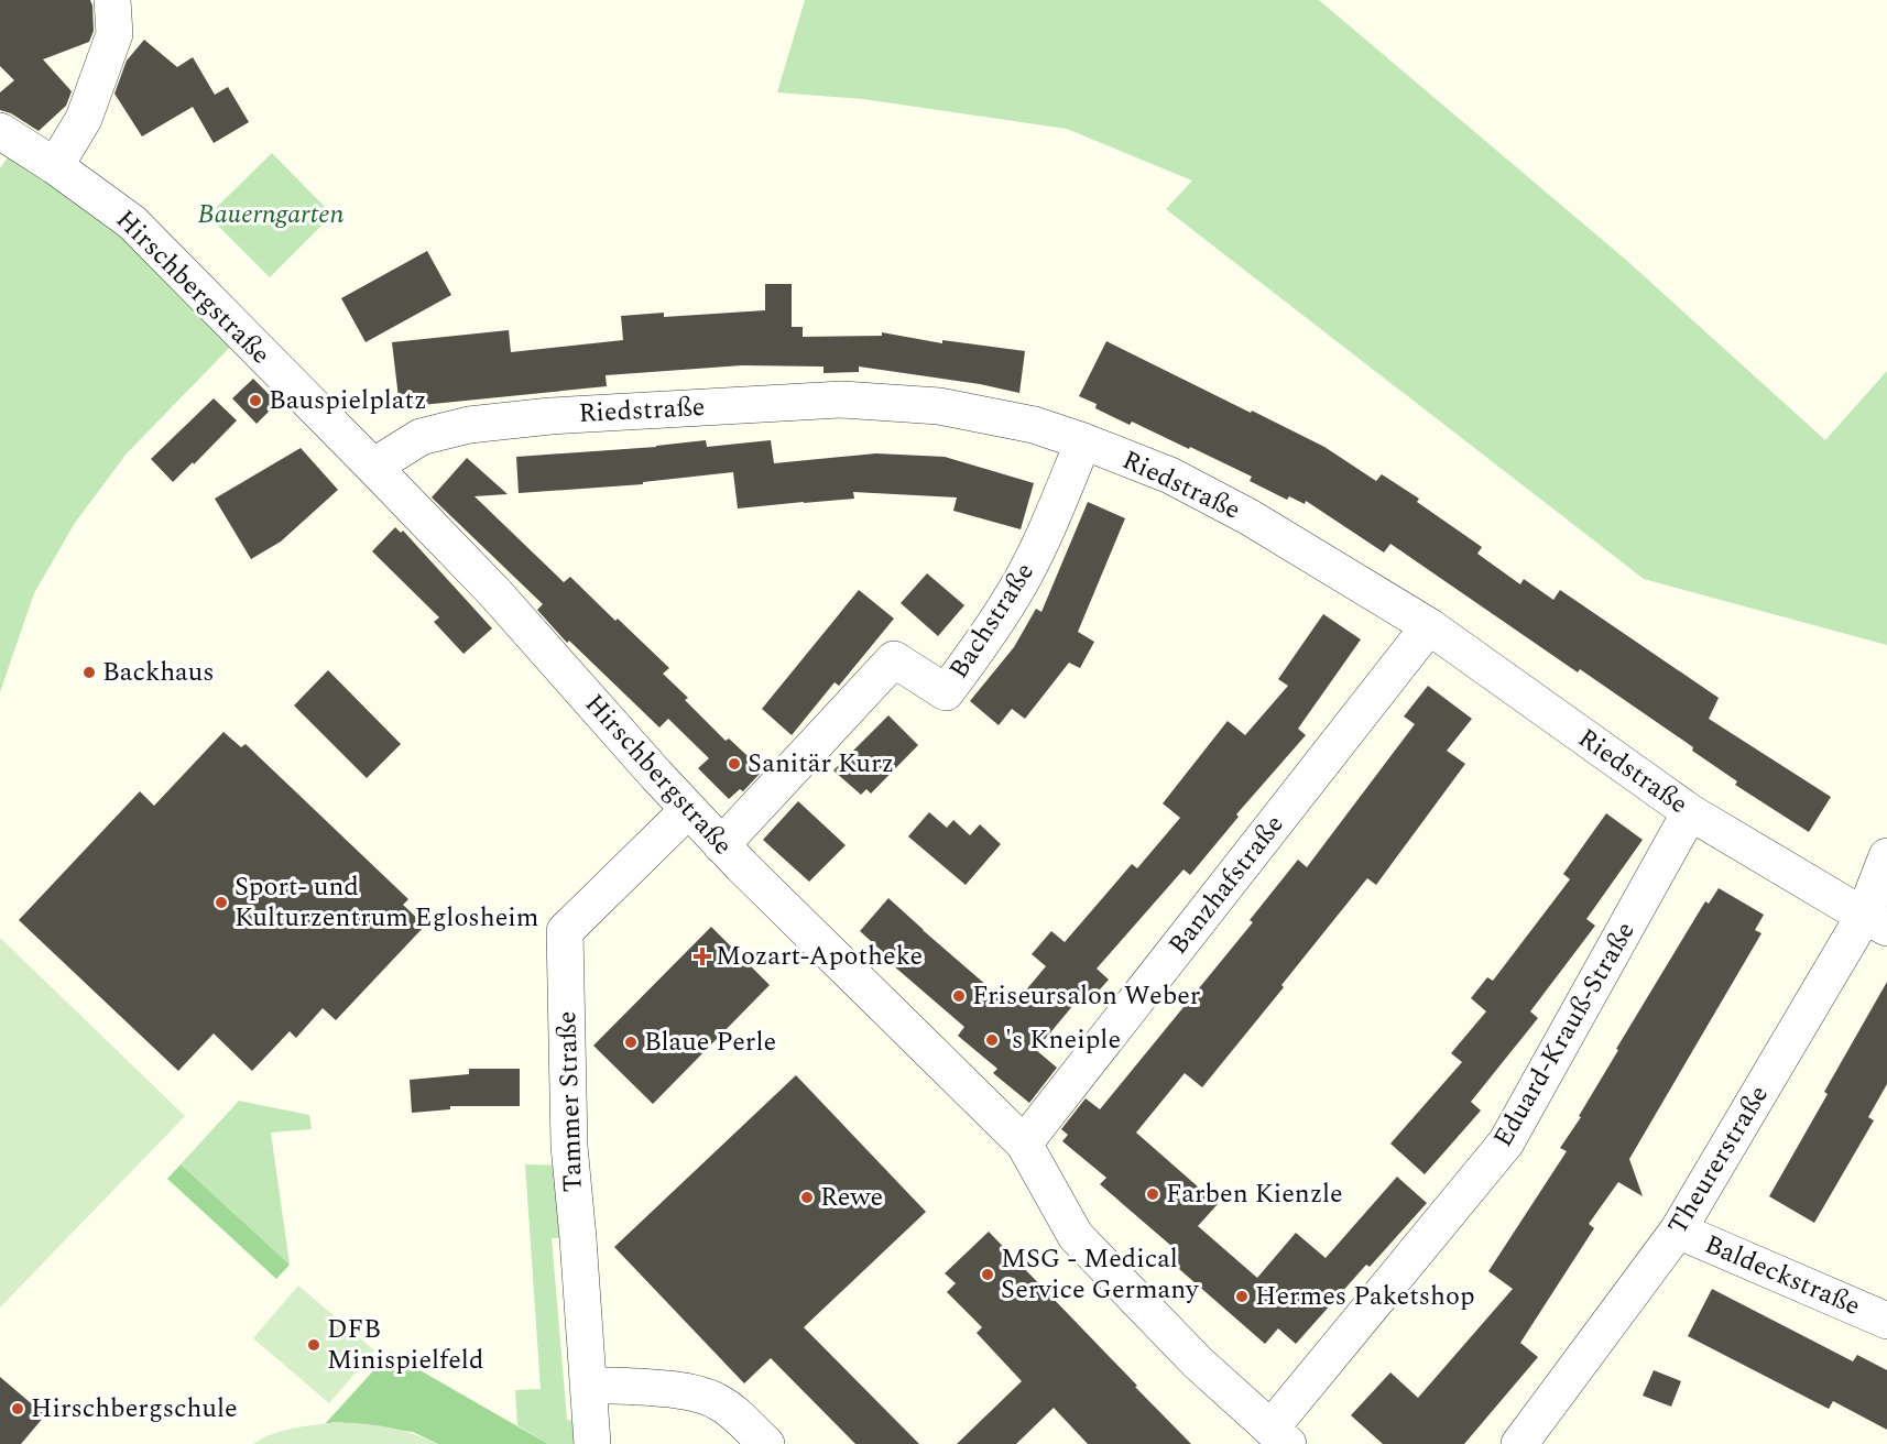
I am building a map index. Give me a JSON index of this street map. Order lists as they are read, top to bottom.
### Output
{
  "streets": {
    "street": [
      "Hirschbergstraße",
      "Riedstraße",
      "Bachstraße",
      "Banzhafstraße",
      "Eduard-Krauß-Straße",
      "Tammer Straße",
      "Theurerstraße",
      "Baldeckstraße"
    ]
  },
  "crossings": [
    ["Hirschbergstraße", "Riedstraße"],
    ["Hirschbergstraße", "Bachstraße"],
    ["Hirschbergstraße", "Banzhafstraße"],
    ["Hirschbergstraße", "Eduard-Krauß-Straße"],
    ["Hirschbergstraße", "Tammer Straße"],
    ["Riedstraße", "Bachstraße"],
    ["Riedstraße", "Banzhafstraße"],
    ["Riedstraße", "Eduard-Krauß-Straße"],
    ["Riedstraße", "Theurerstraße"],
    ["Theurerstraße", "Baldeckstraße"]
  ],
  "parks": ["Bauerngarten"],
  "places": {
    "other": [
      "Bauspielplatz",
      "Backhaus",
      "Sanitär Kurz",
      "Sport- und Kulturzentrum Eglosheim",
      "Friseursalon Weber",
      "'s Kneiple",
      "Blaue Perle",
      "Farben Kienzle",
      "Rewe",
      "MSG - Medical Service Germany",
      "Hermes Paketshop",
      "DFB Minispielfeld",
      "Hirschbergschule"
    ],
    "health": ["Mozart-Apotheke"]
  }
}
